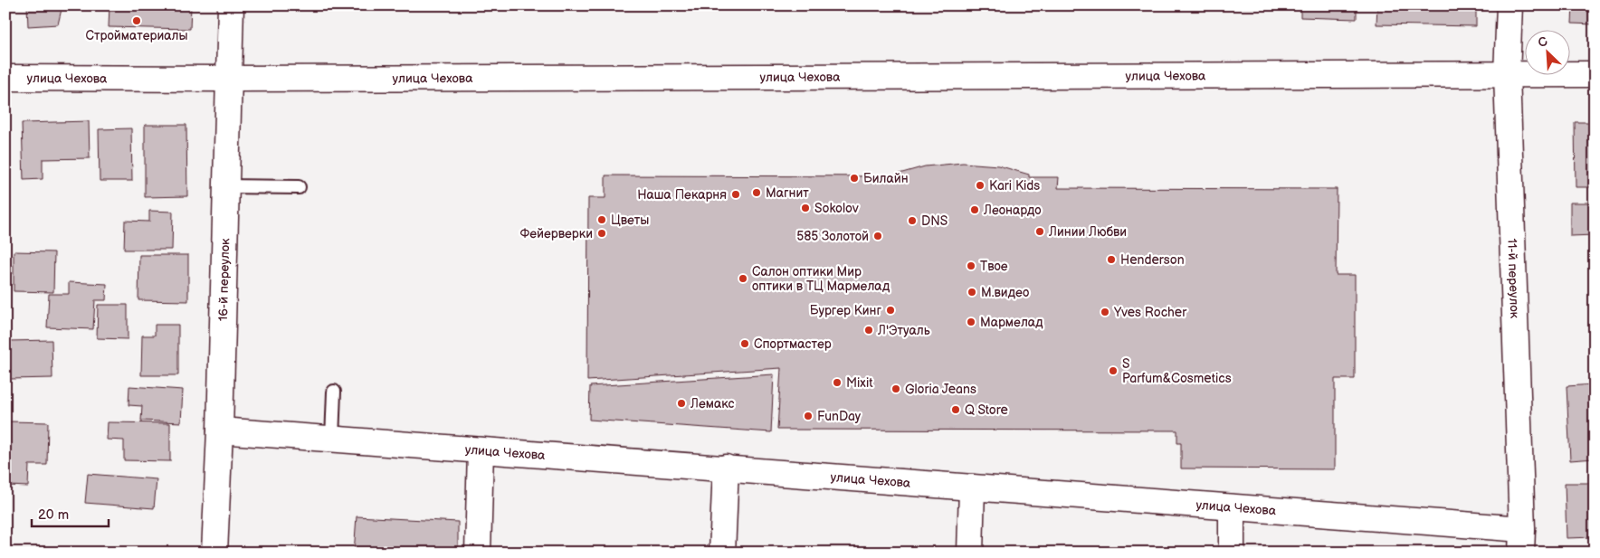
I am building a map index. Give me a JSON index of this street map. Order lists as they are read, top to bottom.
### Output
{
  "streets": {
    "street": ["улица Чехова", "11-й переулок", "16-й переулок"]
  },
  "crossings": [
    ["улица Чехова", "11-й переулок"],
    ["улица Чехова", "16-й переулок"]
  ],
  "places": [
    "Стройматериалы",
    "Билайн",
    "Kari Kids",
    "Магнит",
    "Наша Пекарня",
    "Sokolov",
    "Леонардо",
    "Цветы",
    "DNS",
    "Линии Любви",
    "Фейерверки",
    "585 Золотой",
    "Henderson",
    "Твое",
    "Салон оптики Мир оптики в ТЦ Мармелад",
    "М.видео",
    "Бургер Кинг",
    "Yves Rocher",
    "Мармелад",
    "Л'Этуаль",
    "Спортмастер",
    "S Parfum&Cosmetics",
    "Mixit",
    "Gloria Jeans",
    "Лемакс",
    "Q Store",
    "FunDay"
  ],
  "scale_bar": "20 m",
  "north": "top left"
}
